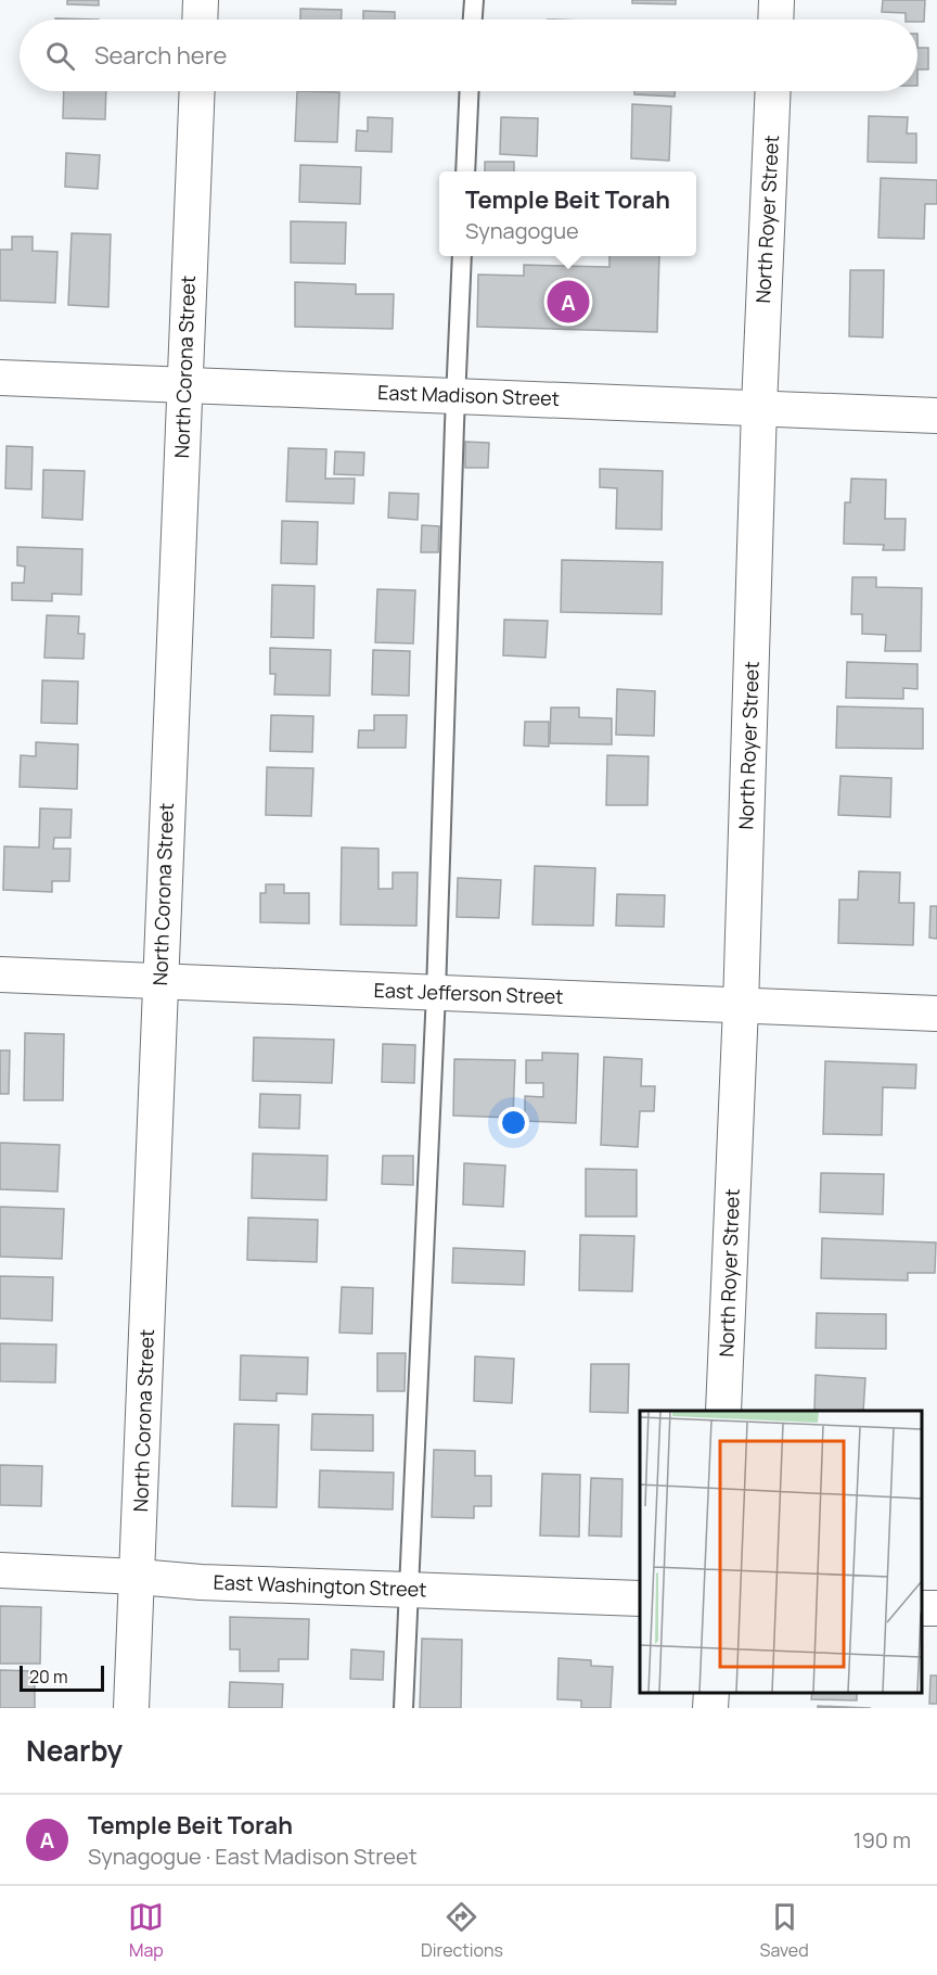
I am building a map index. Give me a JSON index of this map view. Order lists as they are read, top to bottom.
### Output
{
  "streets": {
    "street": [
      "North Royer Street",
      "North Corona Street",
      "East Madison Street",
      "East Jefferson Street",
      "East Washington Street"
    ]
  },
  "crossings": [
    ["North Royer Street", "East Madison Street"],
    ["North Royer Street", "East Jefferson Street"],
    ["North Corona Street", "East Madison Street"],
    ["North Corona Street", "East Jefferson Street"],
    ["North Corona Street", "East Washington Street"]
  ],
  "scale_bar": "20 m",
  "page": {
    "search": "Search here",
    "popup": ["Temple Beit Torah", "Synagogue"],
    "pins": "A",
    "scale": "20 m",
    "heading": "Nearby",
    "list": [
      {
        "mark": "A",
        "name": "Temple Beit Torah",
        "note": "Synagogue · East Madison Street",
        "value": "190 m"
      }
    ],
    "nav": ["Map", "Directions", "Saved"]
  }
}
